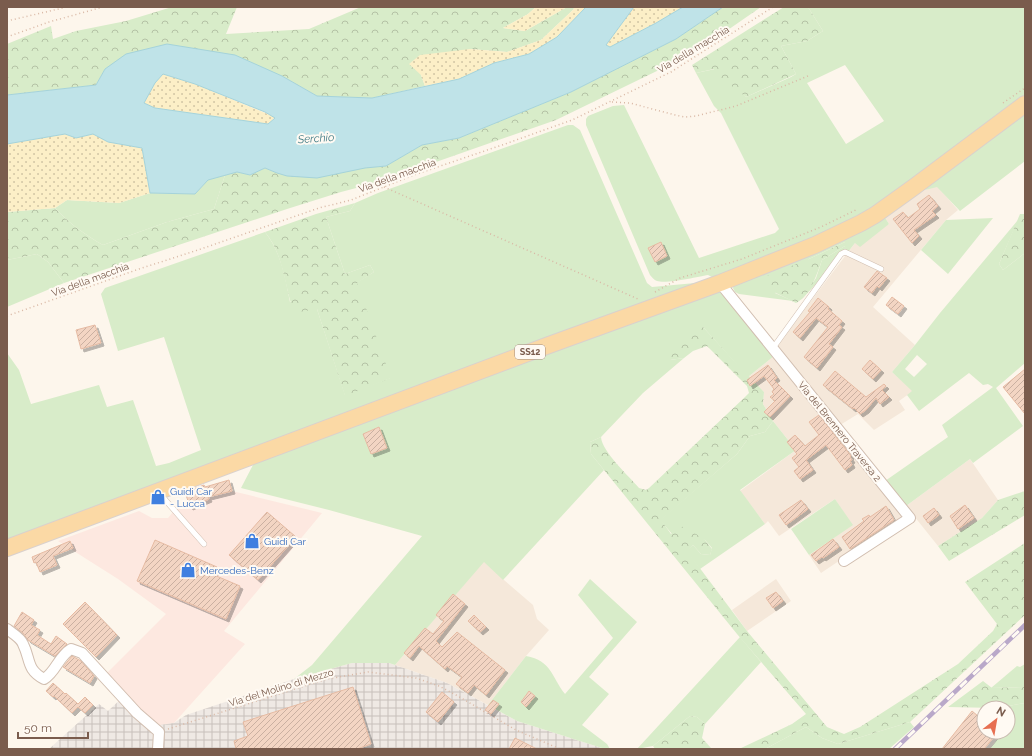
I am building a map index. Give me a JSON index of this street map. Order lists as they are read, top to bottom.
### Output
{
  "streets": {
    "main road": ["SS12"],
    "street": ["Via del Brennero Traversa 2"],
    "path": ["Via della macchia", "Via del Molino di Mezzo"]
  },
  "crossings": [
    ["SS12", "Via del Brennero Traversa 2"]
  ],
  "water": ["Serchio"],
  "places": {
    "shop": ["Guidi Car - Lucca", "Guidi Car", "Mercedes-Benz"]
  },
  "scale_bar": "50 m",
  "north": "top right"
}
